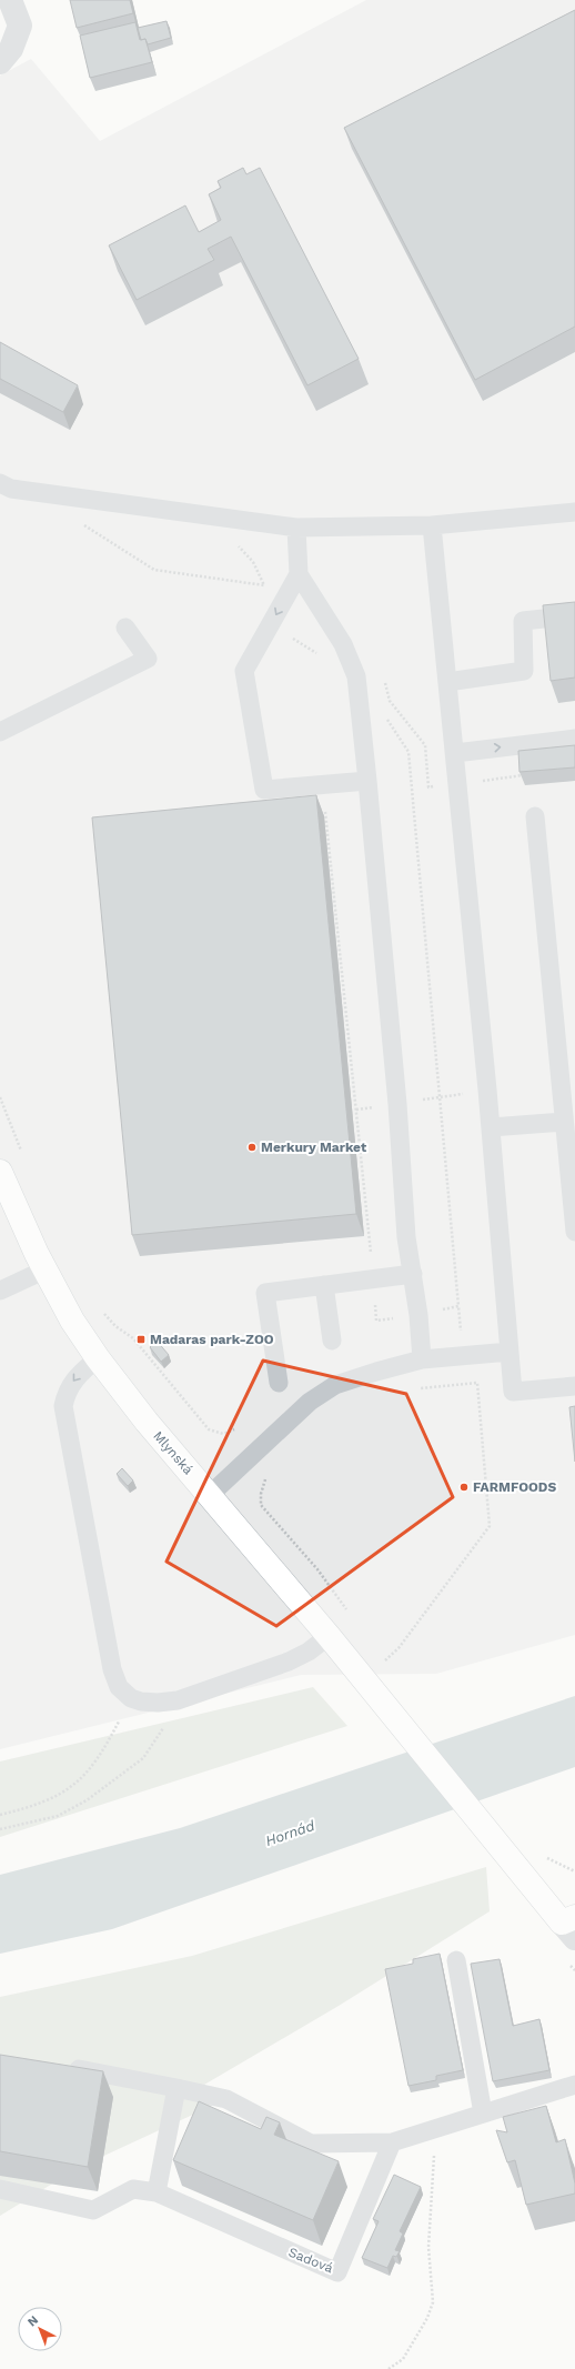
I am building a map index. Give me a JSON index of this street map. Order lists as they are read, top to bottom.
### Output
{
  "streets": {
    "street": ["Mlynská"],
    "lane": ["Sadová"]
  },
  "water": ["Hornád"],
  "places": {
    "other": ["Merkury Market", "FARMFOODS"],
    "transit": ["Madaras park-ZOO"]
  },
  "north": "top left"
}
